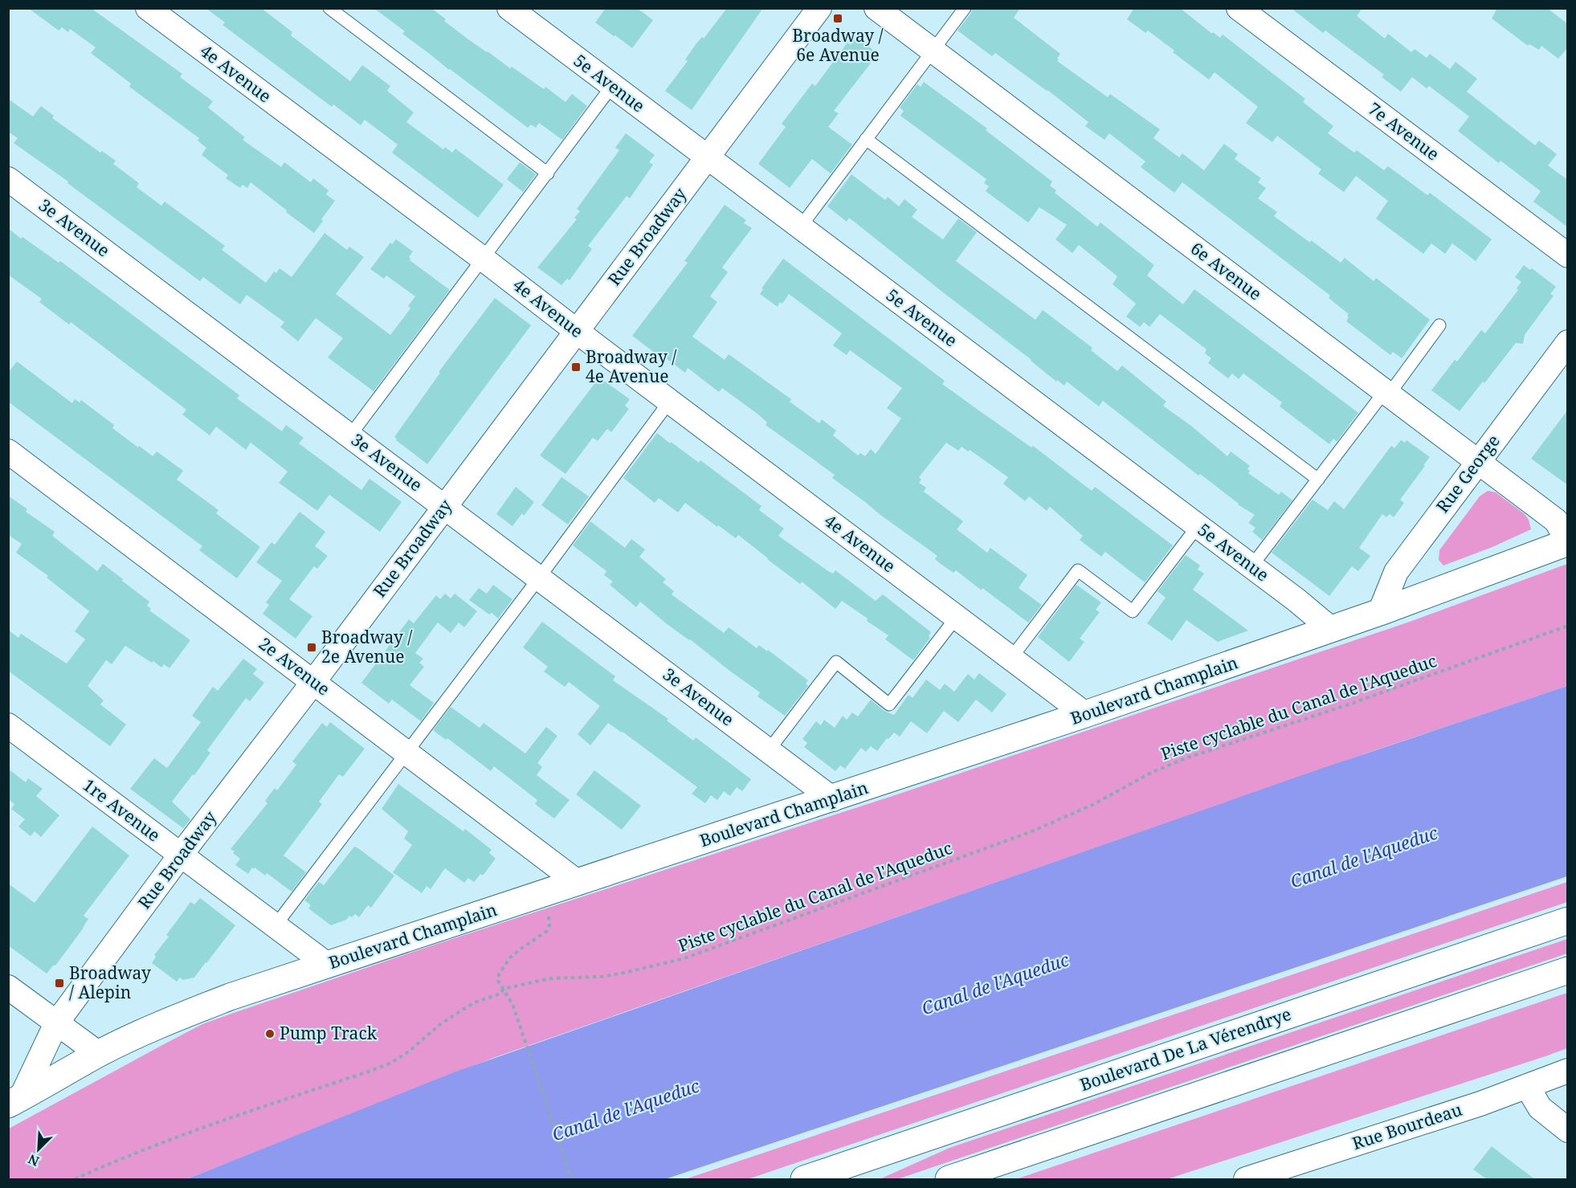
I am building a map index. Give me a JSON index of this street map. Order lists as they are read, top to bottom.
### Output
{
  "streets": {
    "main road": ["Boulevard Champlain", "Boulevard De La Vérendrye"],
    "street": [
      "4e Avenue",
      "5e Avenue",
      "7e Avenue",
      "3e Avenue",
      "Rue Broadway",
      "6e Avenue",
      "Rue George",
      "2e Avenue",
      "1re Avenue",
      "Rue Bourdeau"
    ],
    "path": ["Piste cyclable du Canal de l'Aqueduc"]
  },
  "crossings": [
    ["4e Avenue", "Rue Broadway"],
    ["4e Avenue", "Boulevard Champlain"],
    ["5e Avenue", "Rue Broadway"],
    ["5e Avenue", "Boulevard Champlain"],
    ["3e Avenue", "Rue Broadway"],
    ["3e Avenue", "Boulevard Champlain"],
    ["Rue Broadway", "2e Avenue"],
    ["Rue Broadway", "Boulevard Champlain"],
    ["Rue Broadway", "1re Avenue"],
    ["6e Avenue", "Rue George"],
    ["6e Avenue", "Boulevard Champlain"],
    ["Rue George", "Boulevard Champlain"],
    ["2e Avenue", "Boulevard Champlain"],
    ["Boulevard Champlain", "1re Avenue"]
  ],
  "water": ["Canal de l'Aqueduc"],
  "places": {
    "transit": [
      "Broadway / 6e Avenue",
      "Broadway / 4e Avenue",
      "Broadway / 2e Avenue",
      "Broadway / Alepin"
    ],
    "other": ["Pump Track"]
  },
  "north": "bottom left"
}
